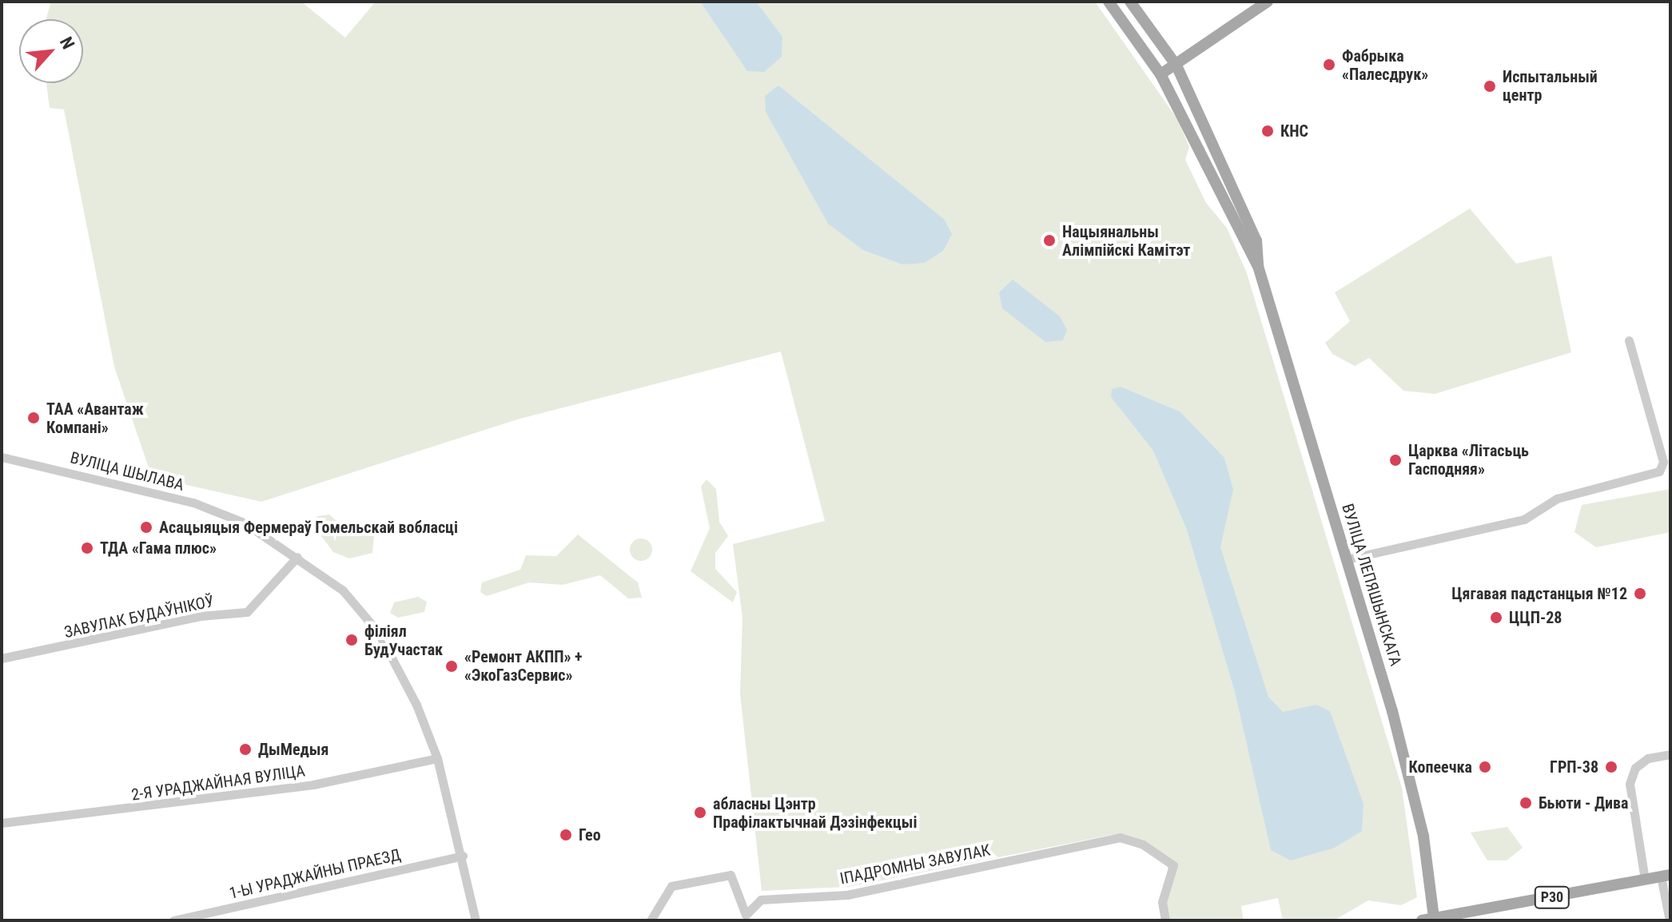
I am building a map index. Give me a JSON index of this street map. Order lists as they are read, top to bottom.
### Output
{
  "streets": {
    "main road": ["ВУЛІЦА ЛЕПЯШЫНСКАГА", "Р30"],
    "street": [
      "ВУЛІЦА ШЫЛАВА",
      "ЗАВУЛАК БУДАЎНІКОЎ",
      "2-Я УРАДЖАЙНАЯ ВУЛІЦА",
      "ІПАДРОМНЫ ЗАВУЛАК",
      "1-Ы УРАДЖАЙНЫ ПРАЕЗД"
    ]
  },
  "crossings": [
    ["ВУЛІЦА ШЫЛАВА", "ЗАВУЛАК БУДАЎНІКОЎ"],
    ["ВУЛІЦА ШЫЛАВА", "2-Я УРАДЖАЙНАЯ ВУЛІЦА"],
    ["ВУЛІЦА ШЫЛАВА", "1-Ы УРАДЖАЙНЫ ПРАЕЗД"],
    ["ВУЛІЦА ЛЕПЯШЫНСКАГА", "Р30"]
  ],
  "places": [
    "Фабрыка «Палесдрук»",
    "Испытальный центр",
    "КНС",
    "Нацыянальны Алімпійскі Камітэт",
    "ТАА «Авантаж Компані»",
    "Царква «Літасьць Гасподняя»",
    "Асацыяцыя Фермераў Гомельскай вобласці",
    "ТДА «Гама плюс»",
    "Цягавая падстанцыя №12",
    "ЦЦП-28",
    "філіял БудУчастак",
    "«Ремонт АКПП» + «ЭкоГазСервис»",
    "ДыМедыя",
    "Копеечка",
    "ГРП-38",
    "Бьюти - Дива",
    "абласны Цэнтр Прафілактычнай Дэзінфекцыі",
    "Гео"
  ],
  "north": "top right"
}
